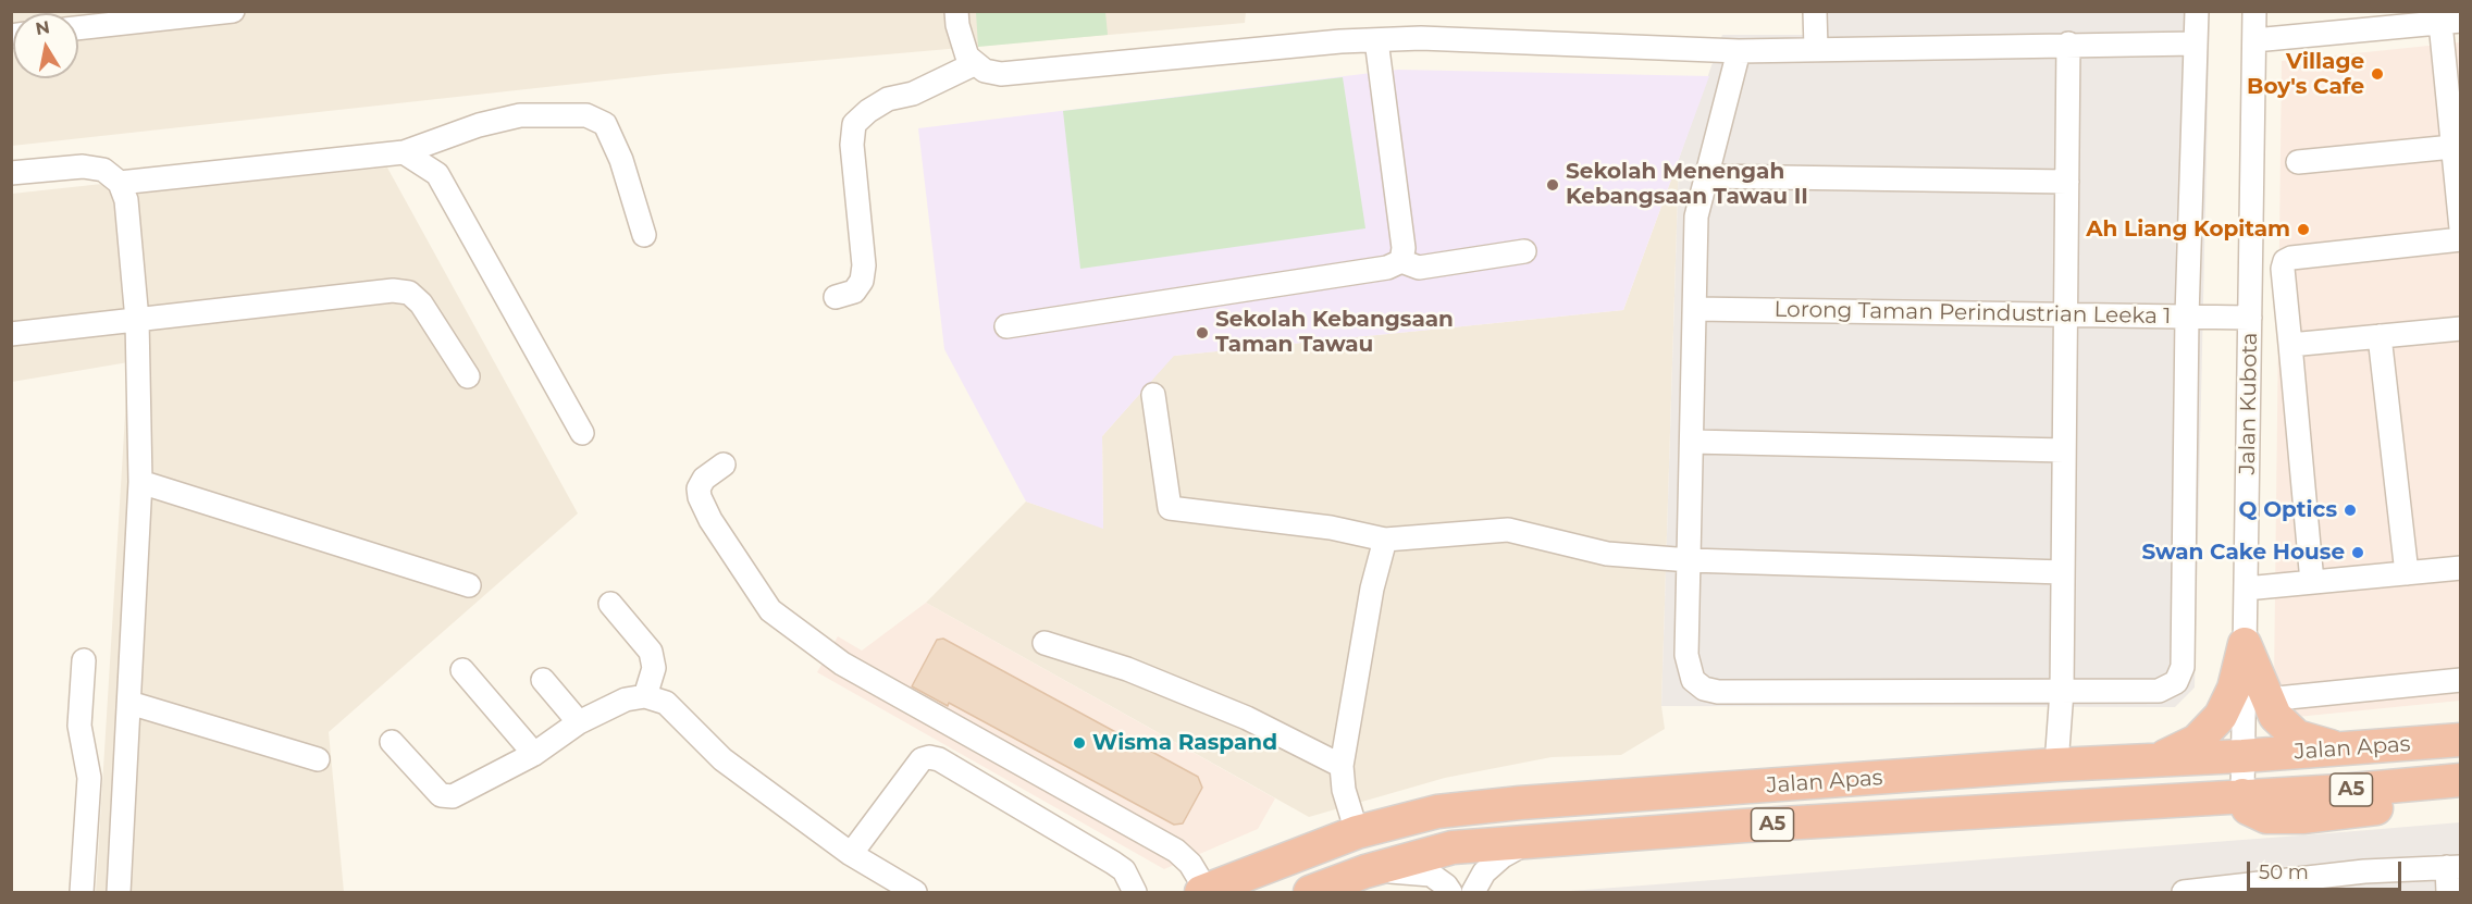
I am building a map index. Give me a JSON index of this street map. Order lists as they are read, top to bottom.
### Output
{
  "streets": {
    "highway": ["Jalan Apas", "A5"],
    "street": ["Lorong Taman Perindustrian Leeka 1", "Jalan Kubota"]
  },
  "crossings": [
    ["Lorong Taman Perindustrian Leeka 1", "Jalan Kubota"],
    ["Jalan Kubota", "Jalan Apas"]
  ],
  "places": [
    "Village Boy's Cafe",
    "Sekolah Menengah Kebangsaan Tawau II",
    "Ah Liang Kopitam",
    "Sekolah Kebangsaan Taman Tawau",
    "Q Optics",
    "Swan Cake House",
    "Wisma Raspand"
  ],
  "scale_bar": "50 m",
  "north": "top"
}
